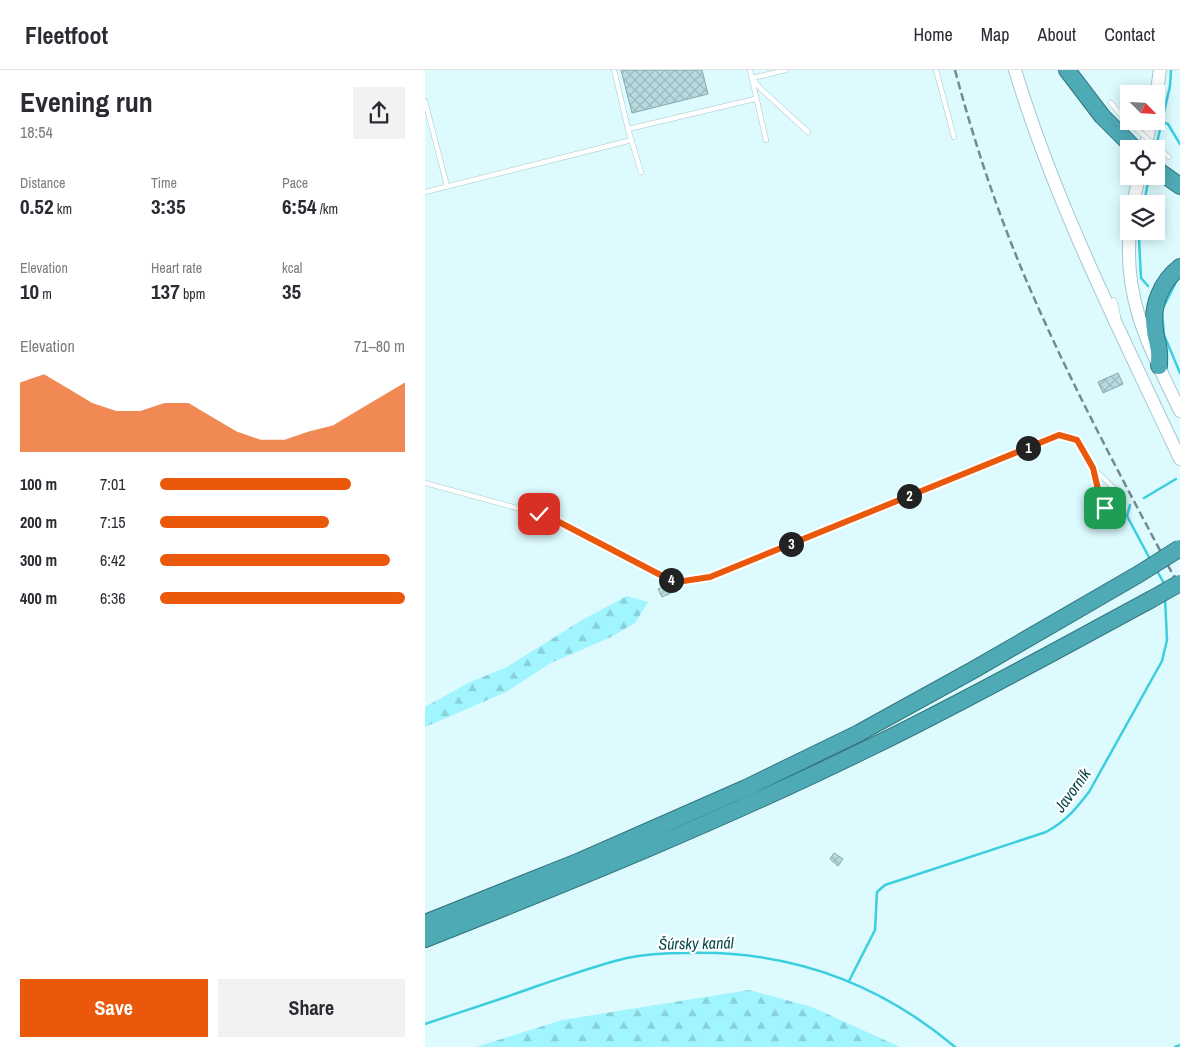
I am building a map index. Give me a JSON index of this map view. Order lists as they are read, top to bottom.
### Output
{
  "water": ["Javorník", "Šúrsky kanál"],
  "north": "bottom right",
  "page": {
    "header": "Fleetfoot",
    "nav": [
      "Home",
      "Map",
      "About",
      "Contact"
    ],
    "heading": ["Evening run", "18:54"],
    "stats": [
      ["Distance", "0.52 km"],
      ["Time", "3:35"],
      ["Pace", "6:54 /km"],
      ["Elevation", "10 m"],
      ["Heart rate", "137 bpm"],
      ["kcal", "35"]
    ],
    "chart": ["Elevation", "71–80 m"],
    "pins": [
      "1",
      "2",
      "3",
      "4"
    ],
    "list": [
      {
        "name": "100 m",
        "note": "7:01"
      },
      {
        "name": "200 m",
        "note": "7:15"
      },
      {
        "name": "300 m",
        "note": "6:42"
      },
      {
        "name": "400 m",
        "note": "6:36"
      }
    ],
    "buttons": ["Save", "Share"]
  }
}
